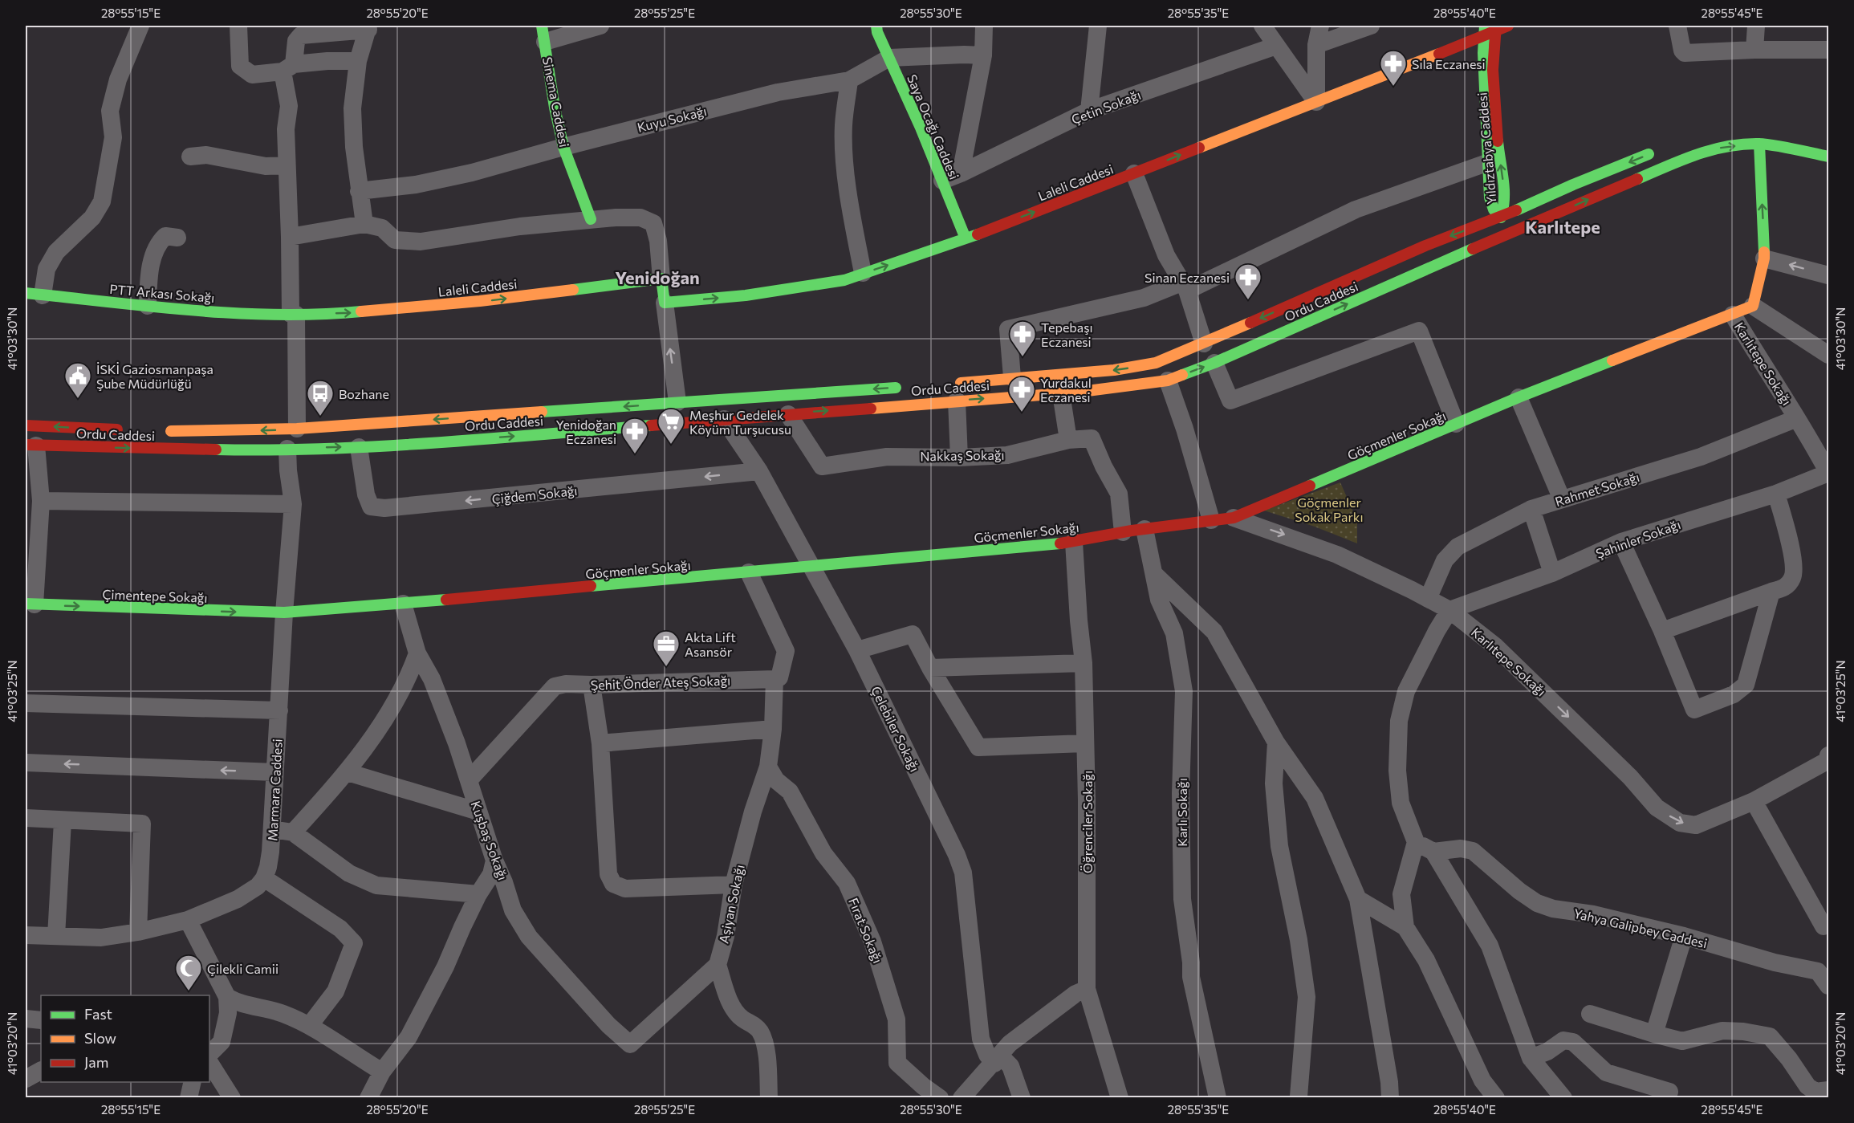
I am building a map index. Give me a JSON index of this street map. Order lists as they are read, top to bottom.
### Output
{
  "streets": {
    "main road": [
      "Sinema Caddesi",
      "Saya Ocağı Caddesi",
      "Yıldıztabya Caddesi",
      "Laleli Caddesi",
      "PTT Arkası Sokağı",
      "Ordu Caddesi",
      "Karlıtepe Sokağı",
      "Göçmenler Sokağı",
      "Çimentepe Sokağı"
    ],
    "street": [
      "Çetin Sokağı",
      "Kuyu Sokağı",
      "Nakkaş Sokağı",
      "Rahmet Sokağı",
      "Çiğdem Sokağı",
      "Şahinler Sokağı",
      "Şehit Önder Ateş Sokağı",
      "Çelebiler Sokağı",
      "Marmara Caddesi",
      "Karlı Sokağı",
      "Öğrenciler Sokağı",
      "Kuşbaş Sokağı",
      "Aşiyan Sokağı",
      "Yahya Galipbey Caddesi",
      "Fırat Sokağı"
    ]
  },
  "crossings": [
    ["Sinema Caddesi", "Kuyu Sokağı"],
    ["Çetin Sokağı", "Saya Ocağı Caddesi"],
    ["Kuyu Sokağı", "Saya Ocağı Caddesi"],
    ["Saya Ocağı Caddesi", "Laleli Caddesi"],
    ["Yıldıztabya Caddesi", "Laleli Caddesi"],
    ["Yıldıztabya Caddesi", "Ordu Caddesi"],
    ["Laleli Caddesi", "PTT Arkası Sokağı"],
    ["Ordu Caddesi", "Karlıtepe Sokağı"],
    ["Ordu Caddesi", "Nakkaş Sokağı"],
    ["Ordu Caddesi", "Çiğdem Sokağı"],
    ["Ordu Caddesi", "Çelebiler Sokağı"],
    ["Ordu Caddesi", "Marmara Caddesi"],
    ["Karlıtepe Sokağı", "Göçmenler Sokağı"],
    ["Karlıtepe Sokağı", "Rahmet Sokağı"],
    ["Karlıtepe Sokağı", "Şahinler Sokağı"],
    ["Göçmenler Sokağı", "Nakkaş Sokağı"],
    ["Göçmenler Sokağı", "Çimentepe Sokağı"],
    ["Göçmenler Sokağı", "Çelebiler Sokağı"],
    ["Göçmenler Sokağı", "Marmara Caddesi"],
    ["Göçmenler Sokağı", "Karlı Sokağı"],
    ["Göçmenler Sokağı", "Öğrenciler Sokağı"],
    ["Göçmenler Sokağı", "Kuşbaş Sokağı"],
    ["Çiğdem Sokağı", "Çelebiler Sokağı"],
    ["Çimentepe Sokağı", "Marmara Caddesi"],
    ["Şehit Önder Ateş Sokağı", "Kuşbaş Sokağı"],
    ["Şehit Önder Ateş Sokağı", "Aşiyan Sokağı"],
    ["Kuşbaş Sokağı", "Aşiyan Sokağı"],
    ["Aşiyan Sokağı", "Fırat Sokağı"]
  ],
  "one_way": ["Laleli Caddesi", "Çiğdem Sokağı", "Çimentepe Sokağı"],
  "districts": ["Karlıtepe", "Yenidoğan"],
  "parks": ["Göçmenler Sokak Parkı"],
  "places": {
    "pharmacy": [
      "Sıla Eczanesi",
      "Sinan Eczanesi",
      "Tepebaşı Eczanesi",
      "Yurdakul Eczanesi",
      "Yenidoğan Eczanesi"
    ],
    "public building": ["İSKİ Gaziosmanpaşa Şube Müdürlüğü"],
    "bus stop": ["Bozhane"],
    "supermarket": ["Meşhur Gedelek Köyüm Turşucusu"],
    "office": ["Akta Lift Asansör"],
    "mosque": ["Çilekli Camii"]
  },
  "legend": ["Fast", "Slow", "Jam"],
  "coordinates": [
    "28°55'15\"E",
    "28°55'20\"E",
    "28°55'25\"E",
    "28°55'30\"E",
    "28°55'35\"E",
    "28°55'40\"E",
    "28°55'45\"E",
    "41°03'30\"N",
    "41°03'25\"N",
    "41°03'20\"N"
  ]
}
